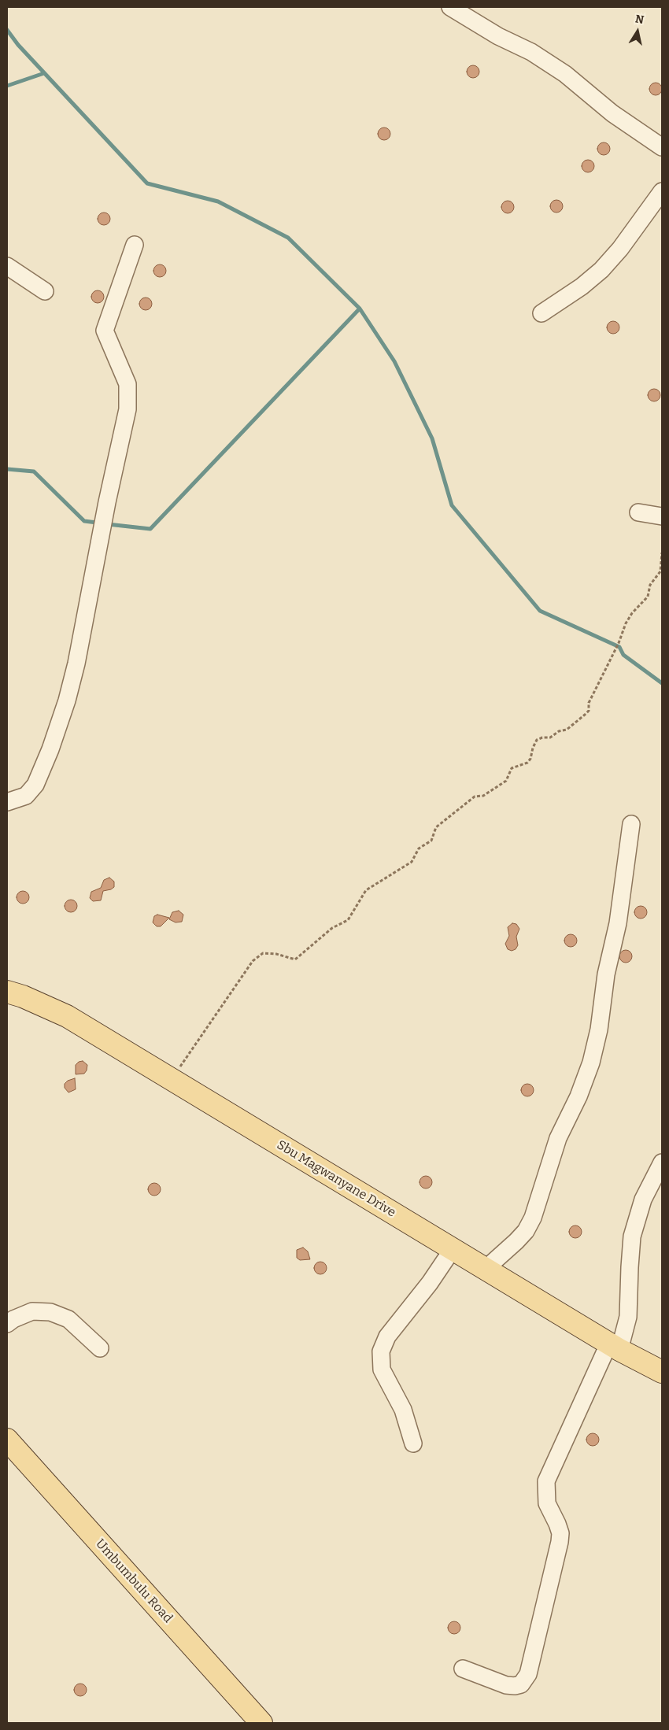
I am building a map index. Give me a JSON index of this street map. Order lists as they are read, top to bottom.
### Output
{
  "streets": {
    "main road": ["Sbu Magwanyane Drive", "Umbumbulu Road"]
  },
  "north": "top"
}
